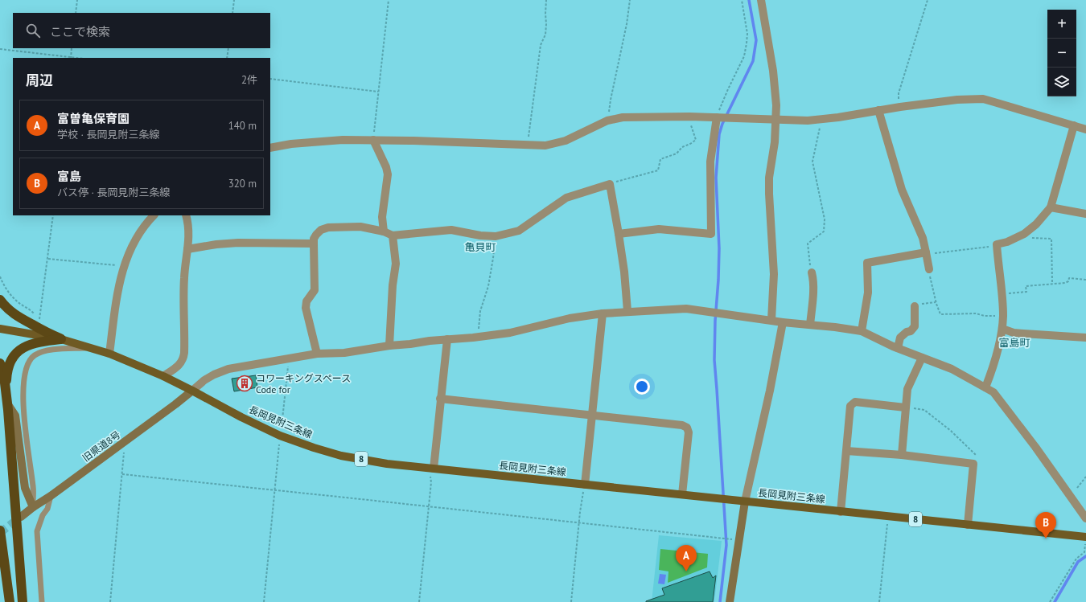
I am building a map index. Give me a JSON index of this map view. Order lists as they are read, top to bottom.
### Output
{
  "streets": {
    "main road": ["長岡見附三条線", "8"],
    "street": ["旧県道8号"]
  },
  "crossings": [
    ["長岡見附三条線", "旧県道8号"]
  ],
  "districts": ["亀貝町", "富島町"],
  "places": {
    "building": ["コワーキングスペース Code for"]
  },
  "page": {
    "map_buttons": ["+", "−"],
    "search": "ここで検索",
    "heading": ["周辺", "2件"],
    "list": [
      {
        "mark": "A",
        "name": "富曽亀保育園",
        "note": "学校 · 長岡見附三条線",
        "value": "140 m"
      },
      {
        "mark": "B",
        "name": "富島",
        "note": "バス停 · 長岡見附三条線",
        "value": "320 m"
      }
    ],
    "pins": ["B", "A"]
  }
}
